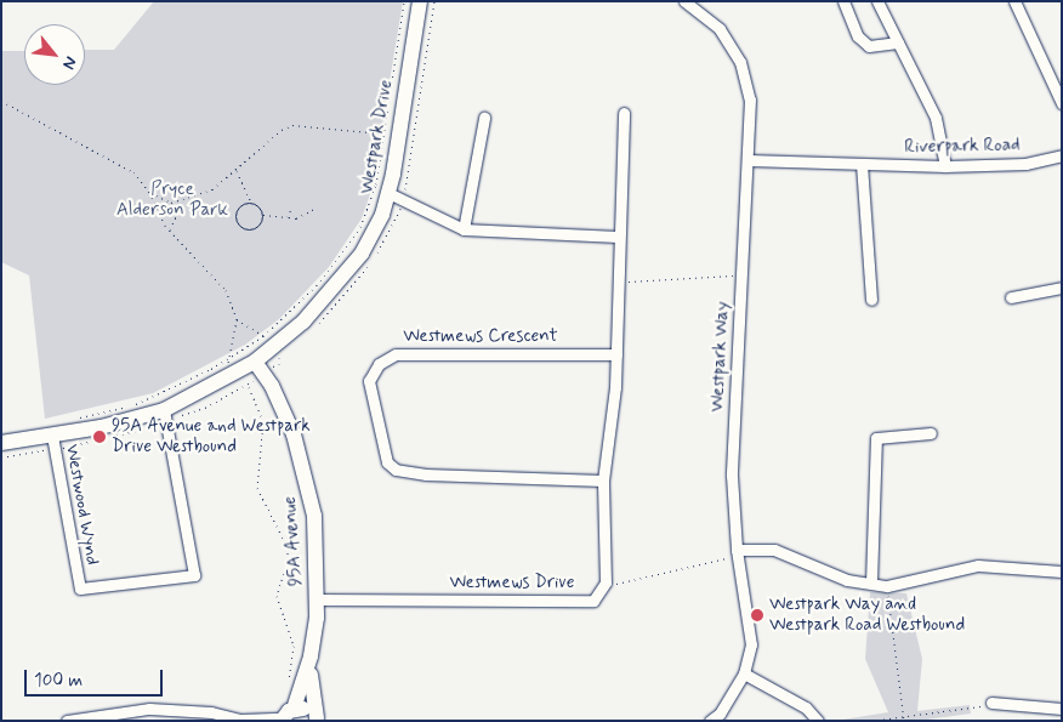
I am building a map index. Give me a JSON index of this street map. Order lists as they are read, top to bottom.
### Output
{
  "streets": {
    "street": [
      "Westpark Drive",
      "Riverpark Road",
      "Westmews Crescent",
      "Westpark Way",
      "Westwood Wynd",
      "95A Avenue",
      "Westmews Drive"
    ]
  },
  "crossings": [
    ["Westpark Drive", "Westwood Wynd"],
    ["Westpark Drive", "95A Avenue"],
    ["Riverpark Road", "Westpark Way"],
    ["95A Avenue", "Westmews Drive"]
  ],
  "parks": ["Pryce Alderson Park"],
  "places": ["95A Avenue and Westpark Drive Westbound", "Westpark Way and Westpark Road Westbound"],
  "scale_bar": "100 m",
  "north": "bottom right"
}
